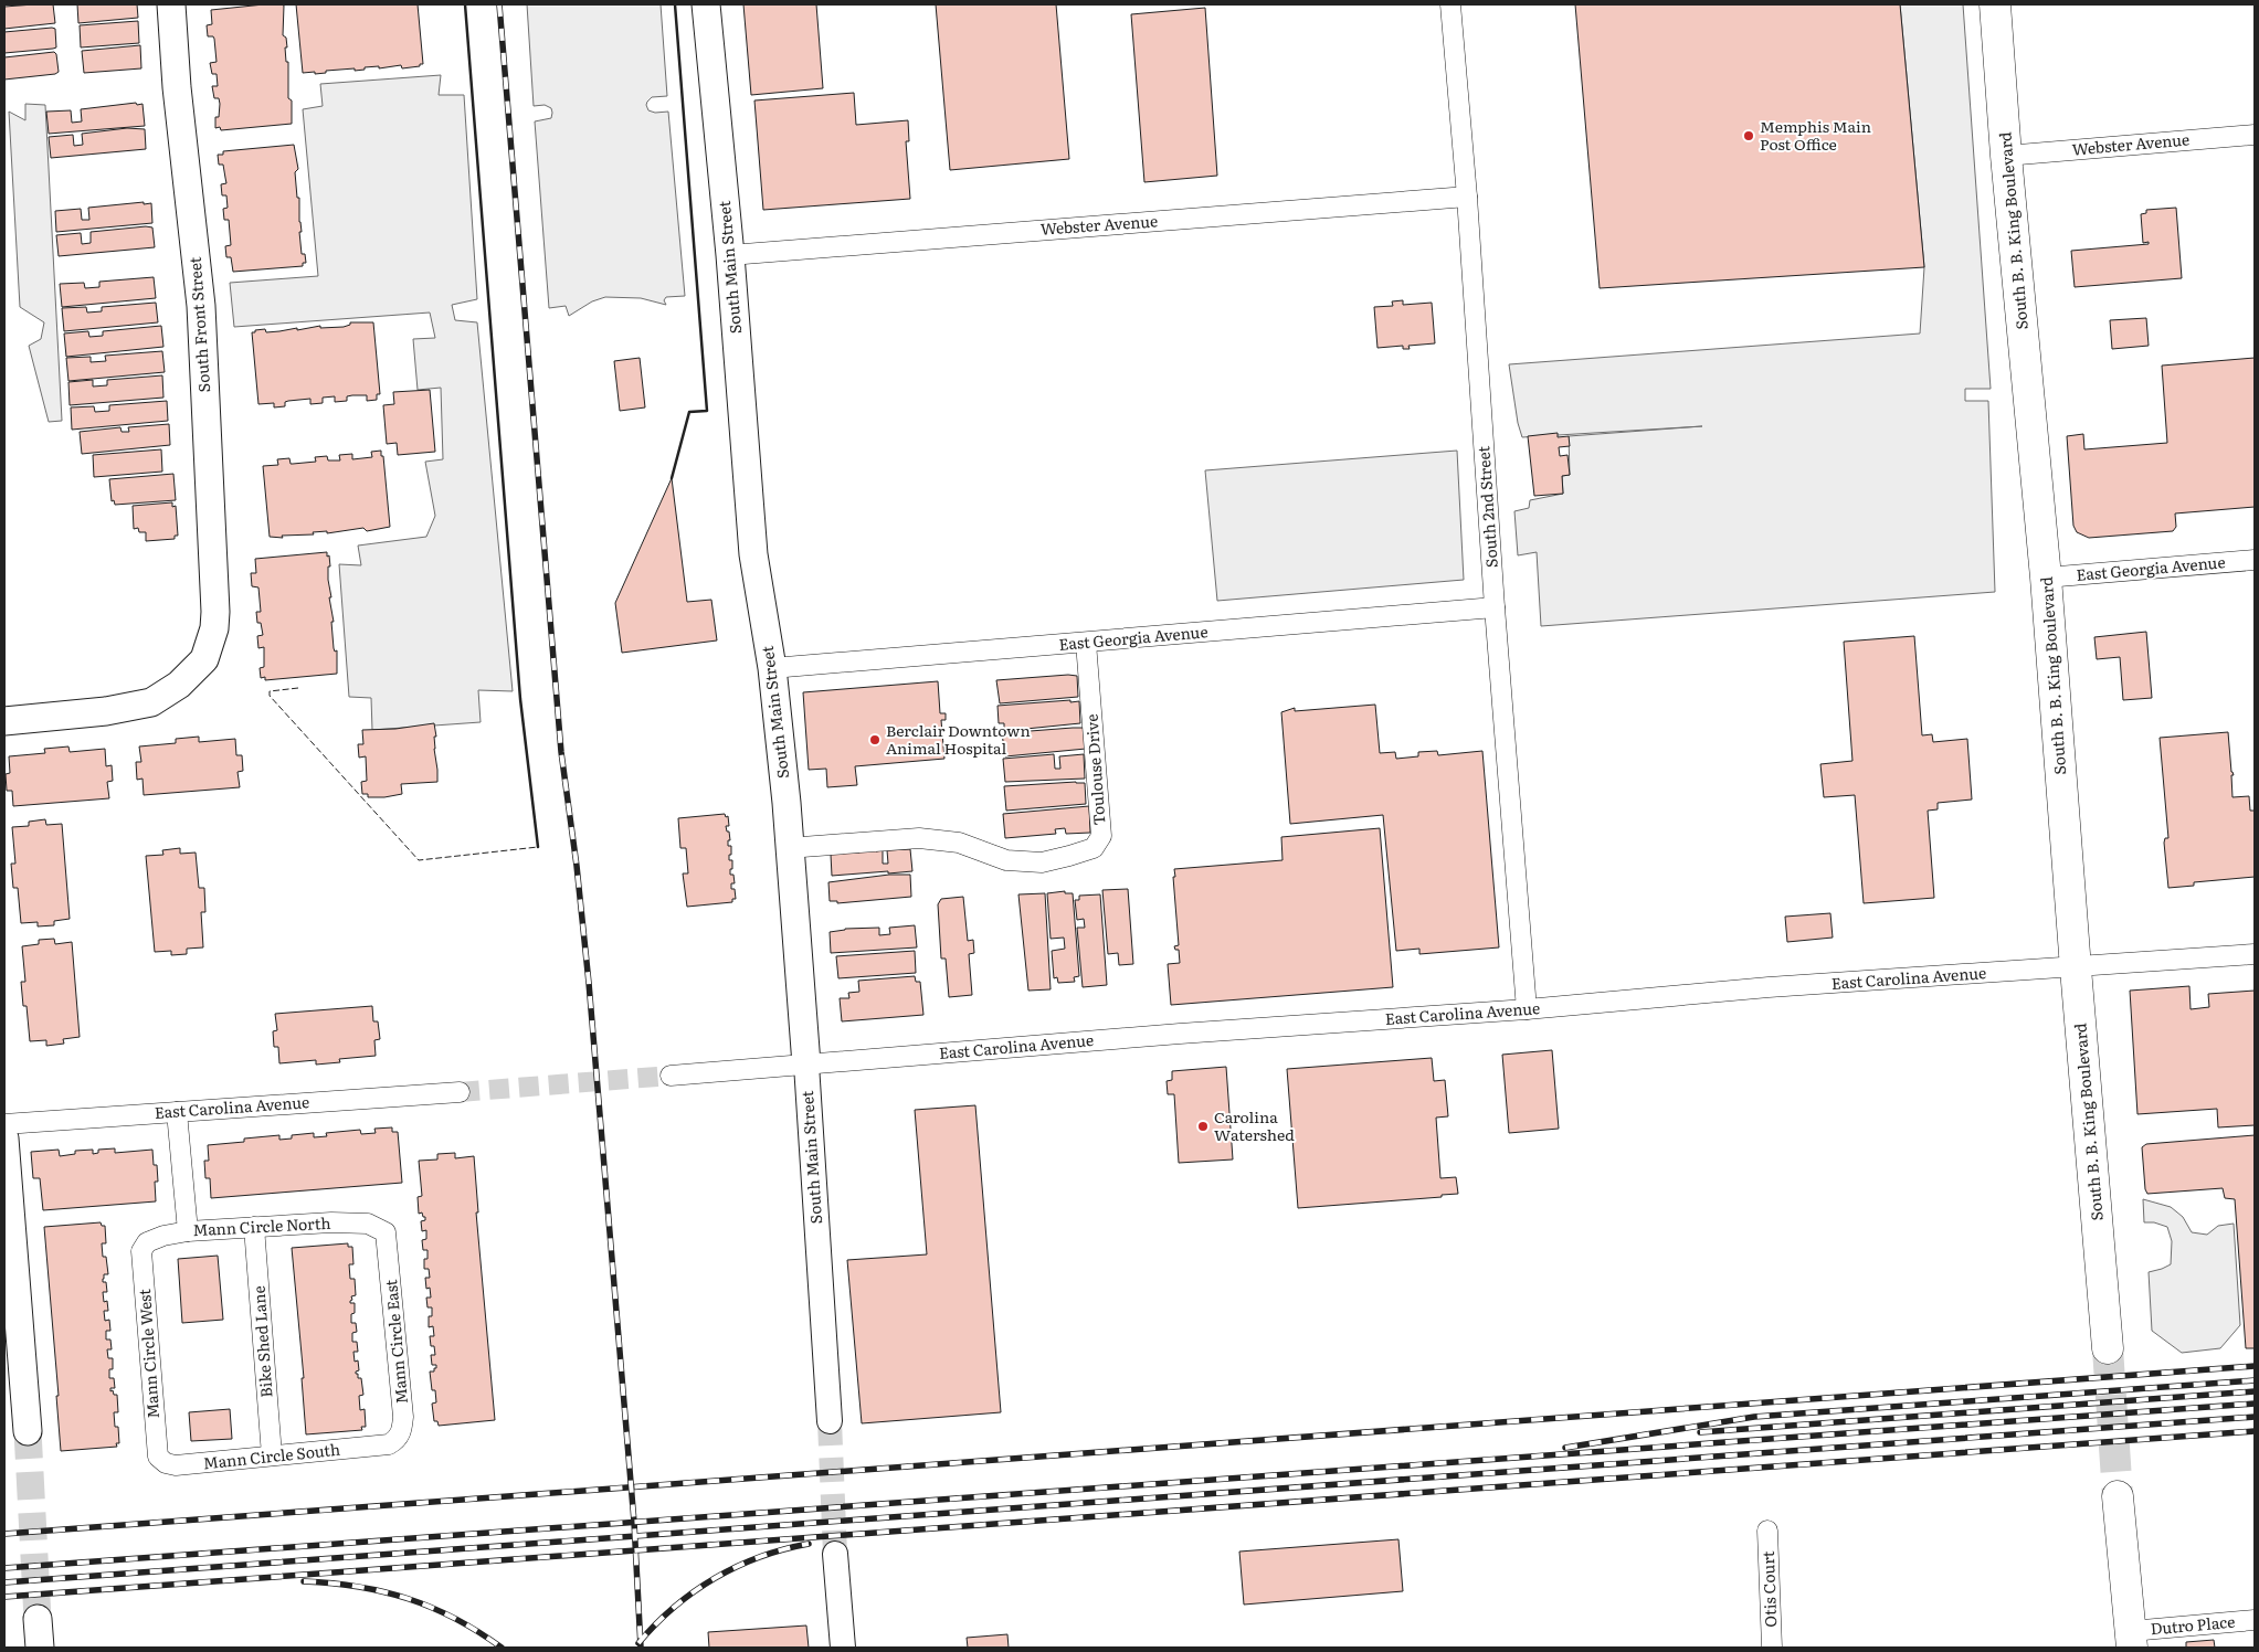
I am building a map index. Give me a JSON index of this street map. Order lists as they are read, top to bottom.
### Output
{
  "streets": {
    "main road": ["South B. B. King Boulevard", "South Main Street", "South Front Street"],
    "street": [
      "Webster Avenue",
      "South 2nd Street",
      "East Georgia Avenue",
      "Toulouse Drive",
      "East Carolina Avenue",
      "Mann Circle North",
      "Bike Shed Lane",
      "Mann Circle East",
      "Mann Circle West",
      "Mann Circle South",
      "Otis Court",
      "Dutro Place"
    ]
  },
  "crossings": [
    ["Webster Avenue", "South B. B. King Boulevard"],
    ["Webster Avenue", "South Main Street"],
    ["Webster Avenue", "South 2nd Street"],
    ["South B. B. King Boulevard", "East Georgia Avenue"],
    ["South B. B. King Boulevard", "East Carolina Avenue"],
    ["South Main Street", "East Georgia Avenue"],
    ["South Main Street", "Toulouse Drive"],
    ["South Main Street", "East Carolina Avenue"],
    ["South 2nd Street", "East Georgia Avenue"],
    ["South 2nd Street", "East Carolina Avenue"],
    ["East Georgia Avenue", "Toulouse Drive"],
    ["Mann Circle North", "Bike Shed Lane"],
    ["Mann Circle North", "Mann Circle East"],
    ["Mann Circle North", "Mann Circle West"],
    ["Bike Shed Lane", "Mann Circle South"],
    ["Mann Circle East", "Mann Circle South"],
    ["Mann Circle West", "Mann Circle South"]
  ],
  "places": ["Memphis Main Post Office", "Berclair Downtown Animal Hospital", "Carolina Watershed"]
}
